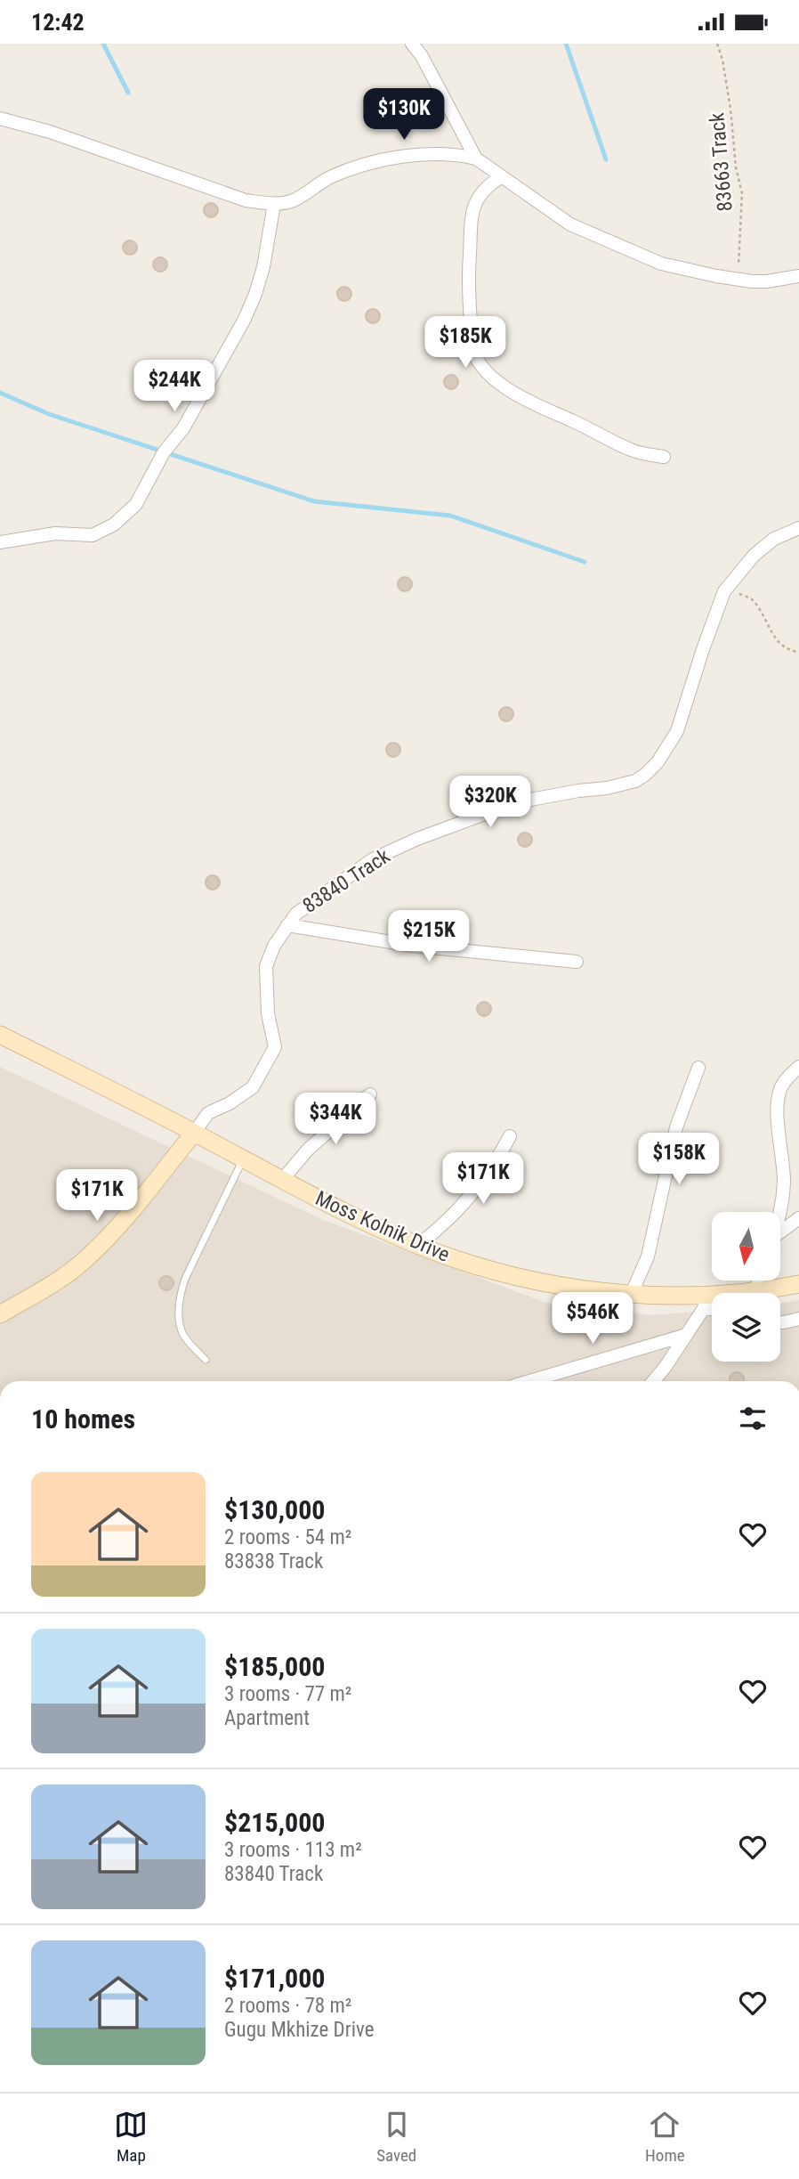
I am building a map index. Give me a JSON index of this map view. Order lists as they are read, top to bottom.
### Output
{
  "streets": {
    "main road": ["Moss Kolnik Drive"],
    "street": ["83840 Track"],
    "path": ["83663 Track"]
  },
  "crossings": [
    ["83840 Track", "Moss Kolnik Drive"]
  ],
  "north": "bottom",
  "page": {
    "status": "12:42",
    "price": [
      "$130K",
      "$185K",
      "$244K",
      "$320K",
      "$215K",
      "$344K",
      "$158K",
      "$171K",
      "$171K",
      "$546K"
    ],
    "heading": "10 homes",
    "list": [
      {
        "name": "$130,000",
        "note": "2 rooms · 54 m² · 83838 Track"
      },
      {
        "name": "$185,000",
        "note": "3 rooms · 77 m² · Apartment"
      },
      {
        "name": "$215,000",
        "note": "3 rooms · 113 m² · 83840 Track"
      },
      {
        "name": "$171,000",
        "note": "2 rooms · 78 m² · Gugu Mkhize Drive"
      }
    ],
    "tabs": ["Map", "Saved", "Home"]
  }
}
